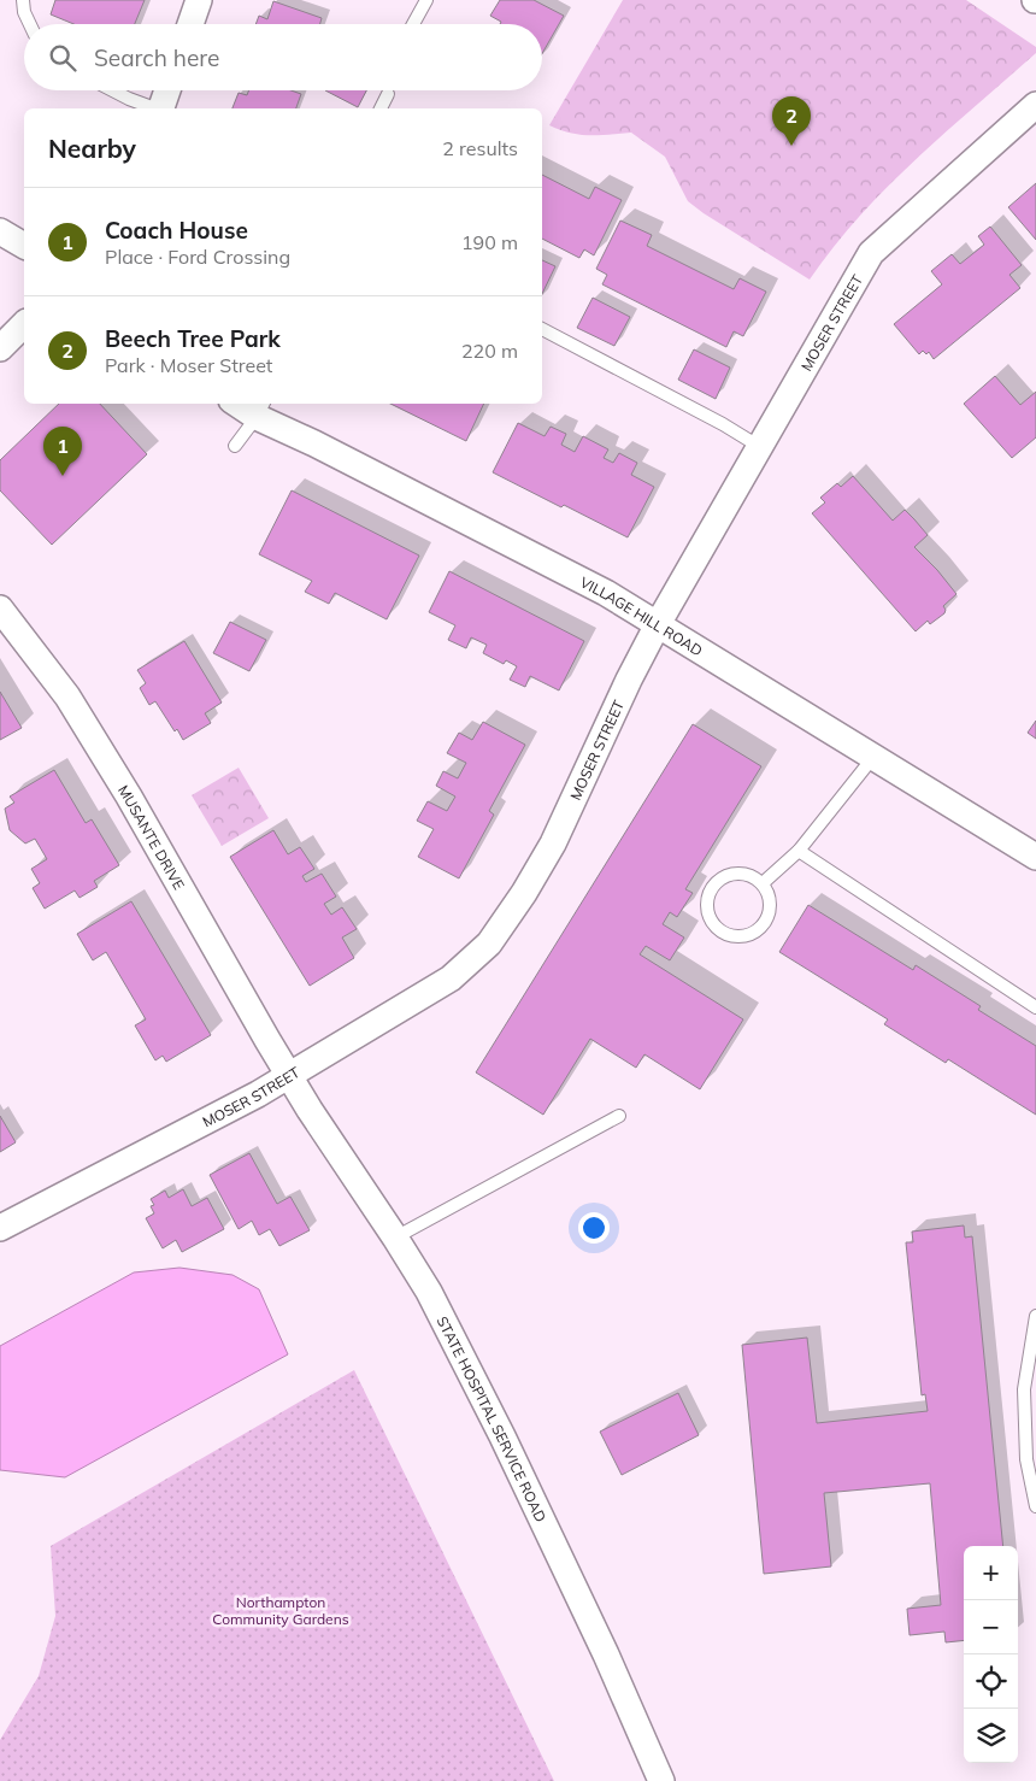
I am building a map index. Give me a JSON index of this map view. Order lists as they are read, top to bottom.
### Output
{
  "streets": {
    "street": [
      "MOSER STREET",
      "VILLAGE HILL ROAD",
      "MUSANTE DRIVE",
      "STATE HOSPITAL SERVICE ROAD"
    ]
  },
  "crossings": [
    ["MOSER STREET", "VILLAGE HILL ROAD"],
    ["MOSER STREET", "MUSANTE DRIVE"],
    ["MOSER STREET", "STATE HOSPITAL SERVICE ROAD"],
    ["MUSANTE DRIVE", "STATE HOSPITAL SERVICE ROAD"]
  ],
  "parks": ["Northampton Community Gardens"],
  "page": {
    "search": "Search here",
    "pins": ["2", "1"],
    "heading": ["Nearby", "2 results"],
    "list": [
      {
        "mark": "1",
        "name": "Coach House",
        "note": "Place · Ford Crossing",
        "value": "190 m"
      },
      {
        "mark": "2",
        "name": "Beech Tree Park",
        "note": "Park · Moser Street",
        "value": "220 m"
      }
    ],
    "map_buttons": ["+", "−"]
  }
}
